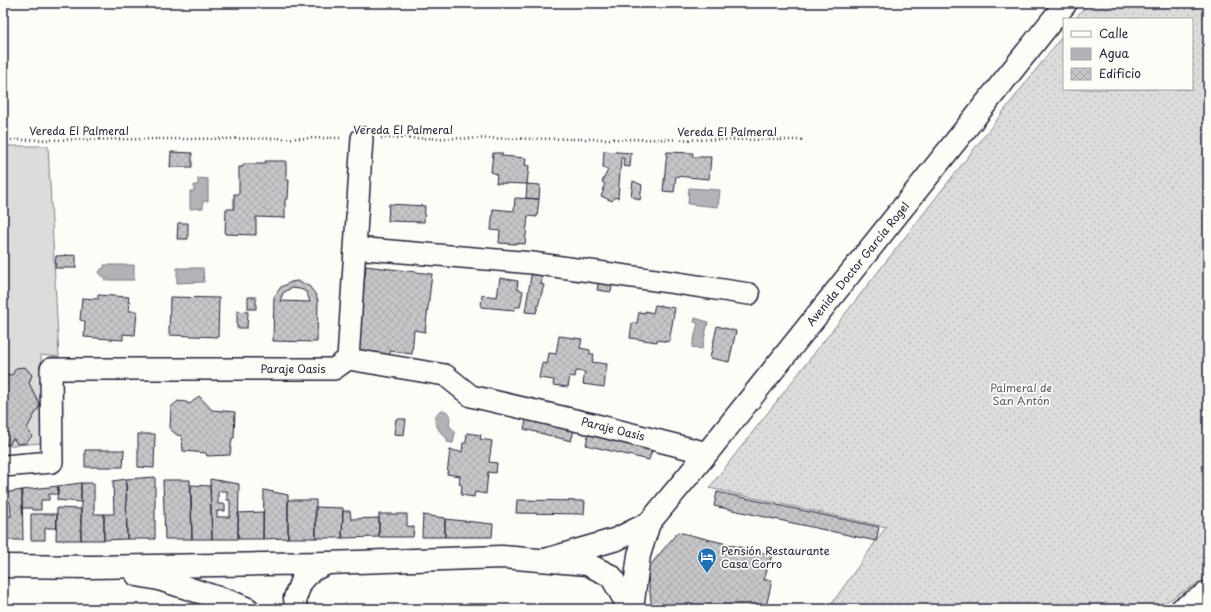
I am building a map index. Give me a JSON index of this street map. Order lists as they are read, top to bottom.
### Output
{
  "streets": {
    "main road": ["Avenida Doctor García Rogel"],
    "street": ["Paraje Oasis"],
    "path": ["Vereda El Palmeral"]
  },
  "crossings": [
    ["Avenida Doctor García Rogel", "Paraje Oasis"]
  ],
  "parks": ["Palmeral de San Antón"],
  "places": {
    "hotel": ["Pensión Restaurante Casa Corro"]
  },
  "legend": ["Calle", "Agua", "Edificio"]
}
